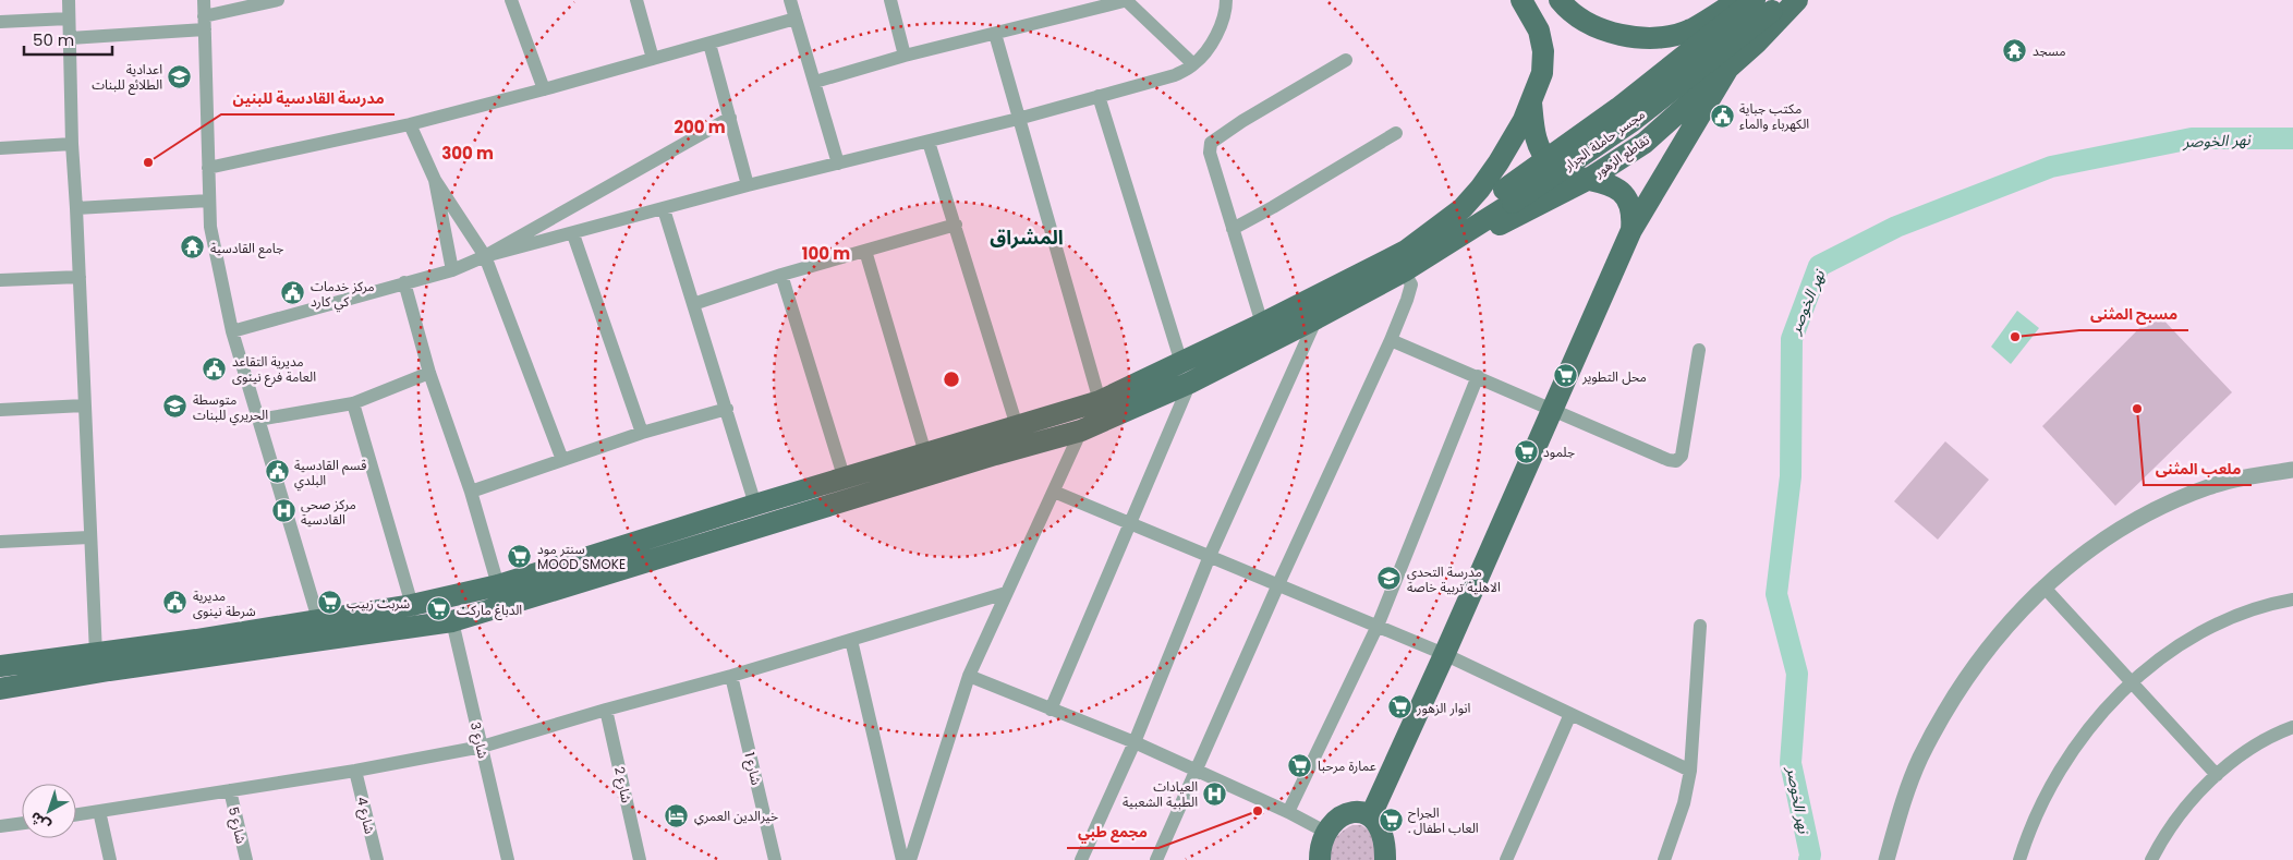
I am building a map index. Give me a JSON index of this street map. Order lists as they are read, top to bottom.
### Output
{
  "streets": {
    "main road": ["مجسر حاملة الجرار", "تقاطع الزهور"],
    "street": [
      "شارع 3",
      "شارع 1",
      "شارع 2",
      "شارع 4",
      "شارع 5"
    ]
  },
  "crossings": [
    ["مجسر حاملة الجرار", "تقاطع الزهور"]
  ],
  "districts": ["المشراق"],
  "water": ["نهر الخوصر"],
  "places": {
    "temple": ["مسجد", "جامع القادسية"],
    "school or university": ["اعدادية الطلائع للبنات", "متوسطة الحريري للبنات", "مدرسة التحدي الاهلية تربية خاصة"],
    "public building": [
      "مكتب جباية الكهرباء والماء",
      "مركز خدمات كي كارد",
      "مديرية التقاعد العامة فرع نينوى",
      "قسم القادسية البلدي",
      "مديرية شرطة نينوى"
    ],
    "other": [
      "مدرسة القادسية للبنين",
      "مسبح المثنى",
      "ملعب المثنى",
      "مجمع طبي"
    ],
    "supermarket": [
      "محل التطوير",
      "جلمود",
      "سنتر مود MOOD SMOKE",
      "شربت زبيب",
      "الدباغ ماركت",
      "انوار الزهور",
      "عمارة مرحبا",
      "الجراح ..العاب اطفال"
    ],
    "hospital": ["مركز صحي القادسية", "العيادات الطبية الشعبية"],
    "hotel": ["خيرالدين العمري"]
  },
  "scale_bar": "50 m",
  "north": "bottom left",
  "rings": ["200 m", "300 m", "100 m"]
}
